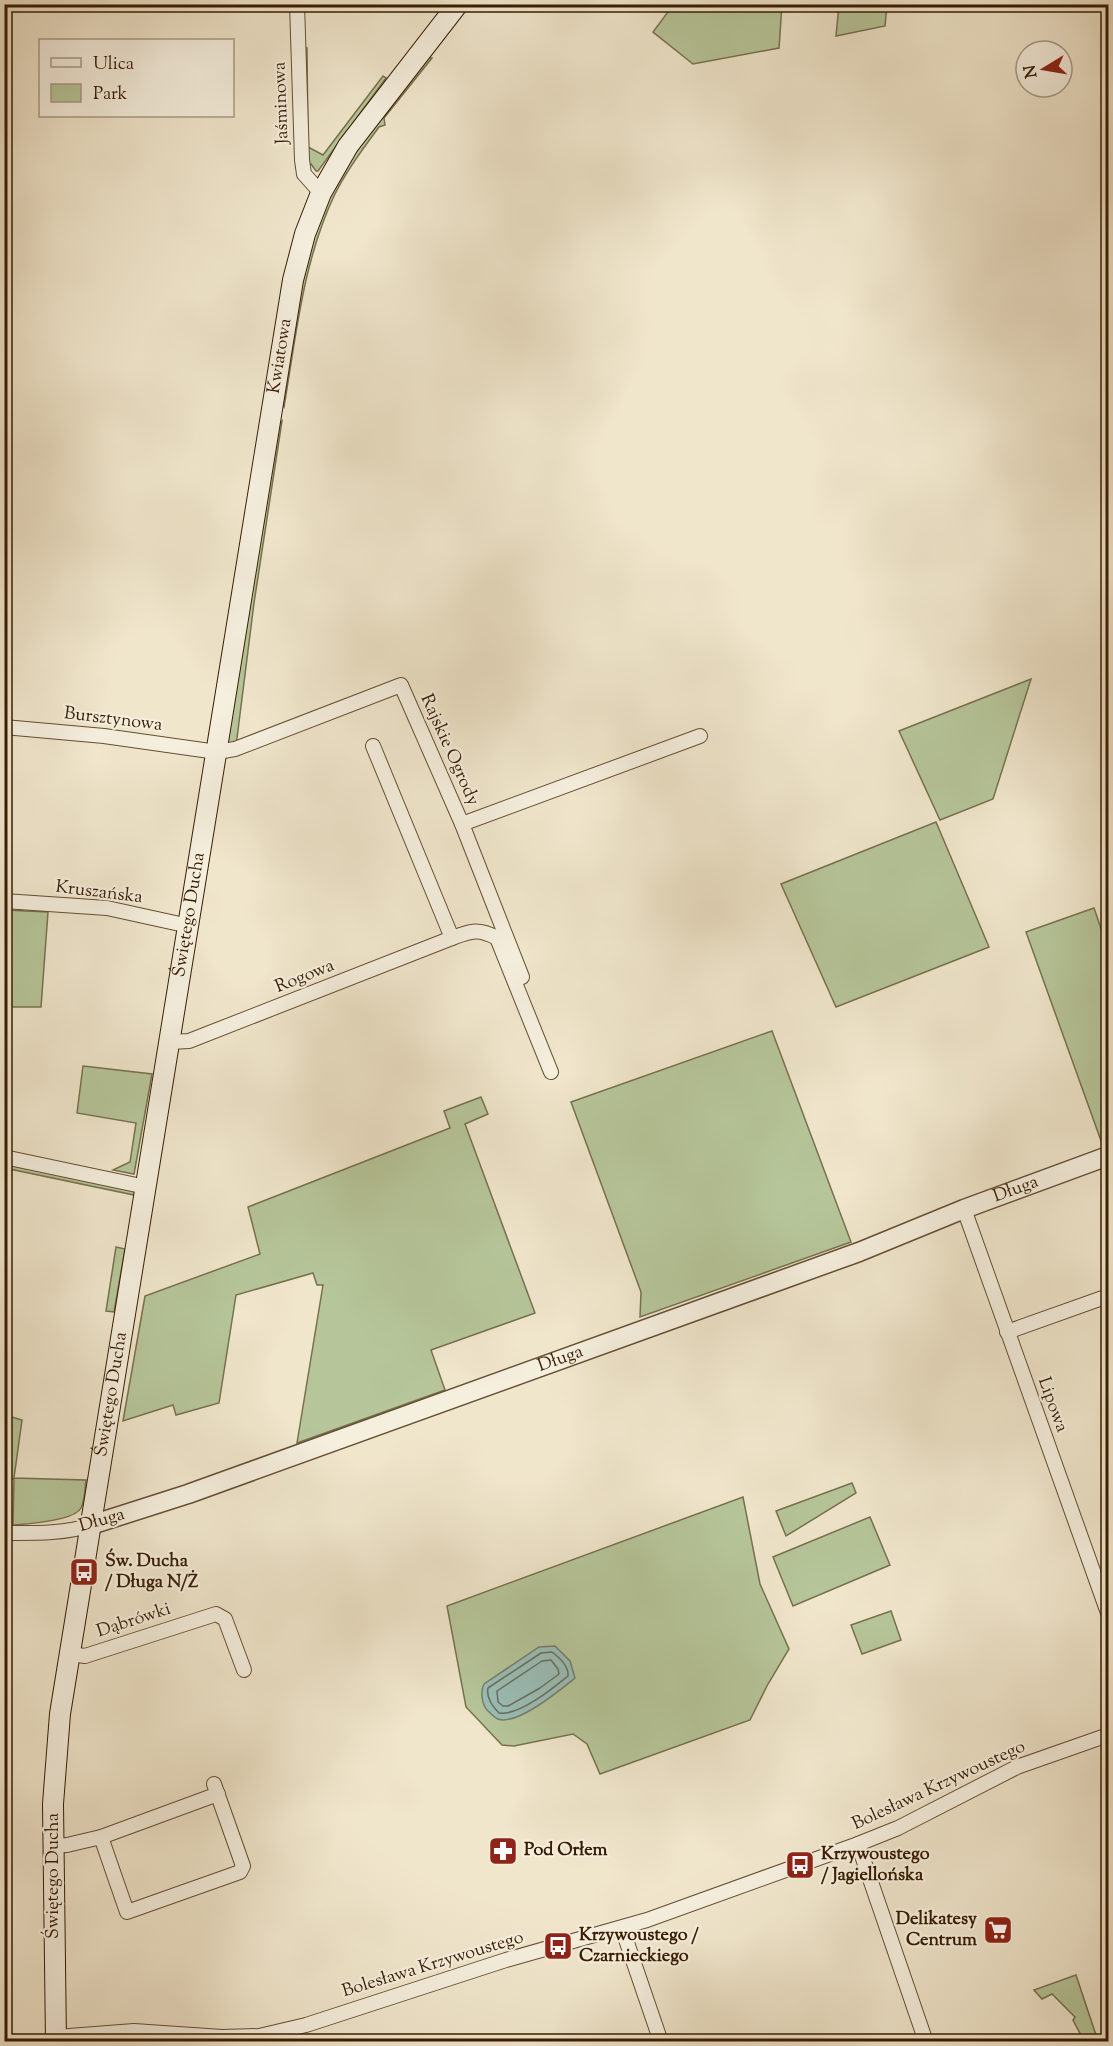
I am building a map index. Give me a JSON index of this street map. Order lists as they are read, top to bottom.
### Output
{
  "streets": {
    "main road": ["Kwiatowa", "Świętego Ducha"],
    "street": [
      "Jaśminowa",
      "Bursztynowa",
      "Rajskie Ogrody",
      "Kruszańska",
      "Rogowa",
      "Długa",
      "Lipowa",
      "Dąbrówki",
      "Bolesława Krzywoustego"
    ]
  },
  "crossings": [
    ["Jaśminowa", "Kwiatowa"],
    ["Kwiatowa", "Bursztynowa"],
    ["Kwiatowa", "Rajskie Ogrody"],
    ["Kwiatowa", "Świętego Ducha"],
    ["Bursztynowa", "Rajskie Ogrody"],
    ["Bursztynowa", "Świętego Ducha"],
    ["Rajskie Ogrody", "Świętego Ducha"],
    ["Kruszańska", "Świętego Ducha"],
    ["Świętego Ducha", "Rogowa"],
    ["Świętego Ducha", "Długa"],
    ["Świętego Ducha", "Dąbrówki"],
    ["Świętego Ducha", "Bolesława Krzywoustego"],
    ["Długa", "Lipowa"]
  ],
  "places": {
    "bus stop": ["Św. Ducha / Długa N/Ż", "Krzywoustego / Jagiellońska", "Krzywoustego / Czarnieckiego"],
    "pharmacy": ["Pod Orłem"],
    "supermarket": ["Delikatesy Centrum"]
  },
  "legend": ["Ulica", "Park"],
  "north": "left"
}
